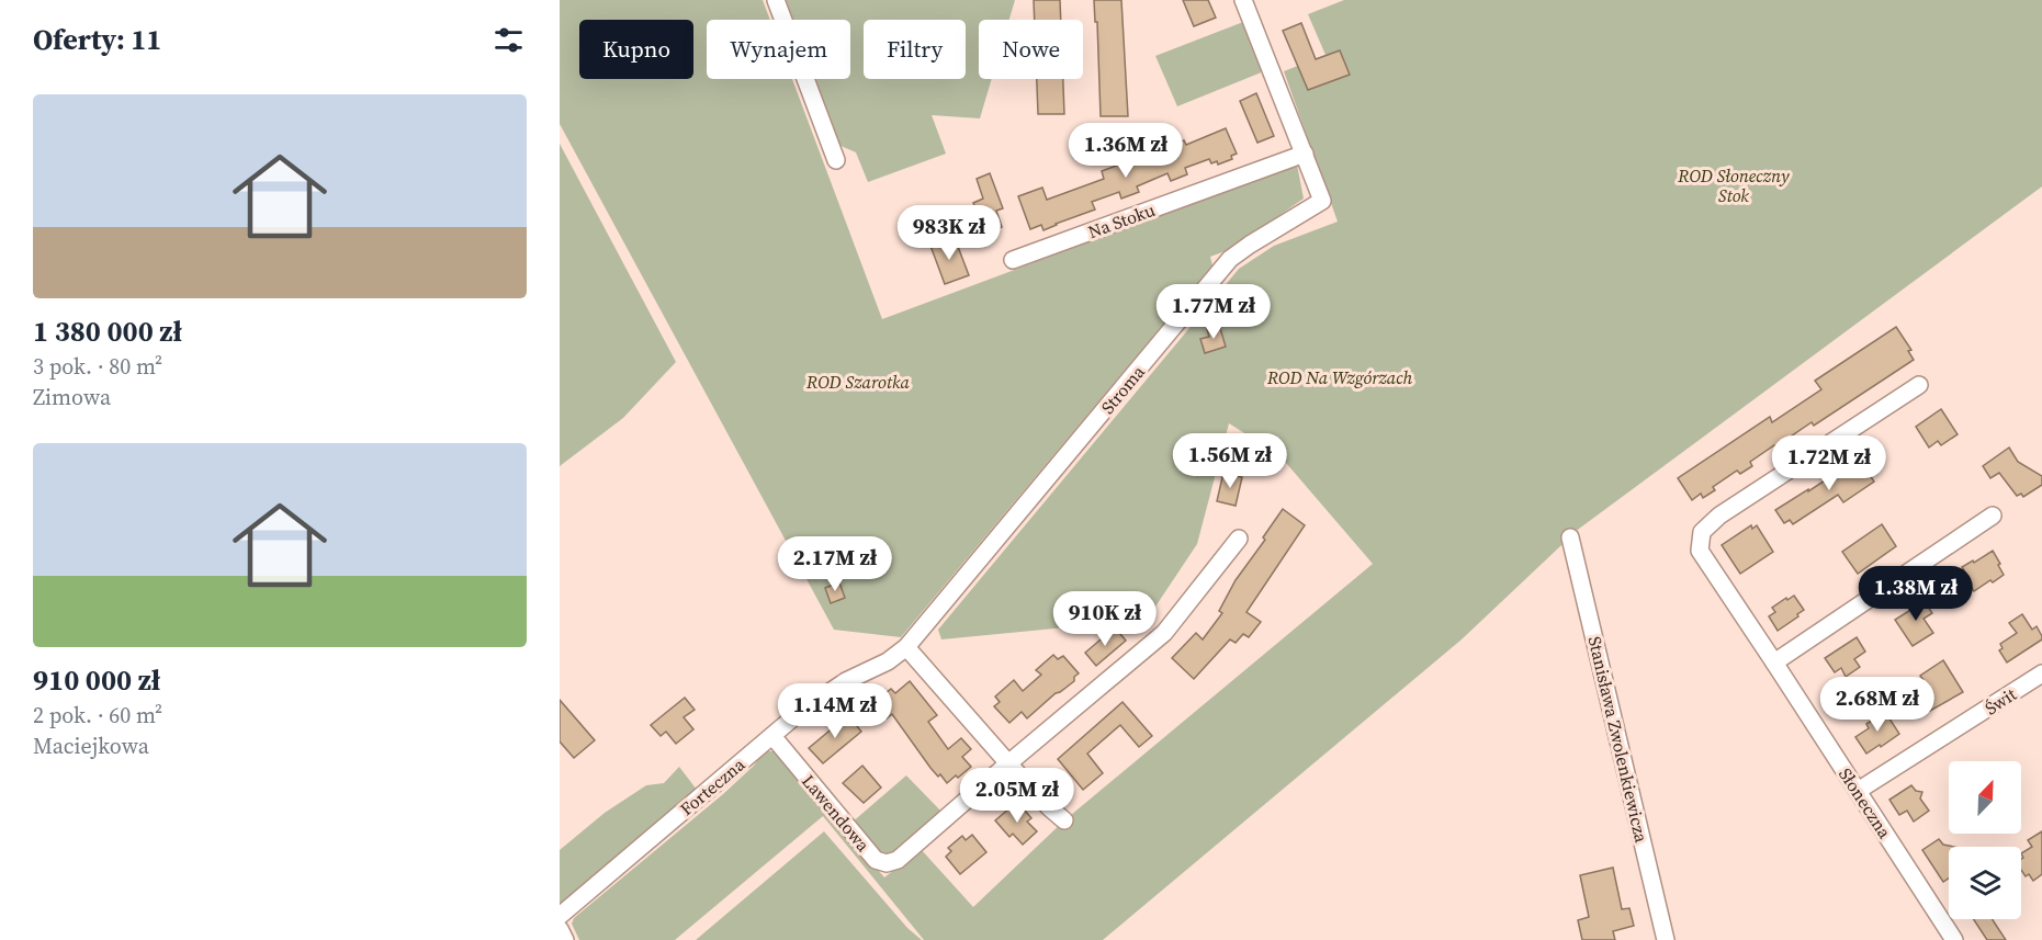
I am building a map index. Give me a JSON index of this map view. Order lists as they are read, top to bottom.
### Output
{
  "streets": {
    "street": [
      "Na Stoku",
      "Stroma",
      "Świt",
      "Stanisława Zwolenkiewicza",
      "Forteczna",
      "Słoneczna",
      "Lawendowa"
    ]
  },
  "crossings": [
    ["Na Stoku", "Stroma"],
    ["Stroma", "Forteczna"],
    ["Świt", "Słoneczna"],
    ["Forteczna", "Lawendowa"]
  ],
  "parks": ["ROD Słoneczny Stok", "ROD Na Wzgórzach", "ROD Szarotka"],
  "north": "top right",
  "page": {
    "heading": "Oferty: 11",
    "chip": [
      "Kupno",
      "Wynajem",
      "Filtry",
      "Nowe"
    ],
    "list": [
      {
        "name": "1 380 000 zł",
        "note": "3 pok. · 80 m² · Zimowa"
      },
      {
        "name": "910 000 zł",
        "note": "2 pok. · 60 m² · Maciejkowa"
      }
    ],
    "price": [
      "1.36M zł",
      "983K zł",
      "1.77M zł",
      "1.56M zł",
      "1.72M zł",
      "2.17M zł",
      "1.38M zł",
      "910K zł",
      "2.68M zł",
      "1.14M zł",
      "2.05M zł"
    ]
  }
}
